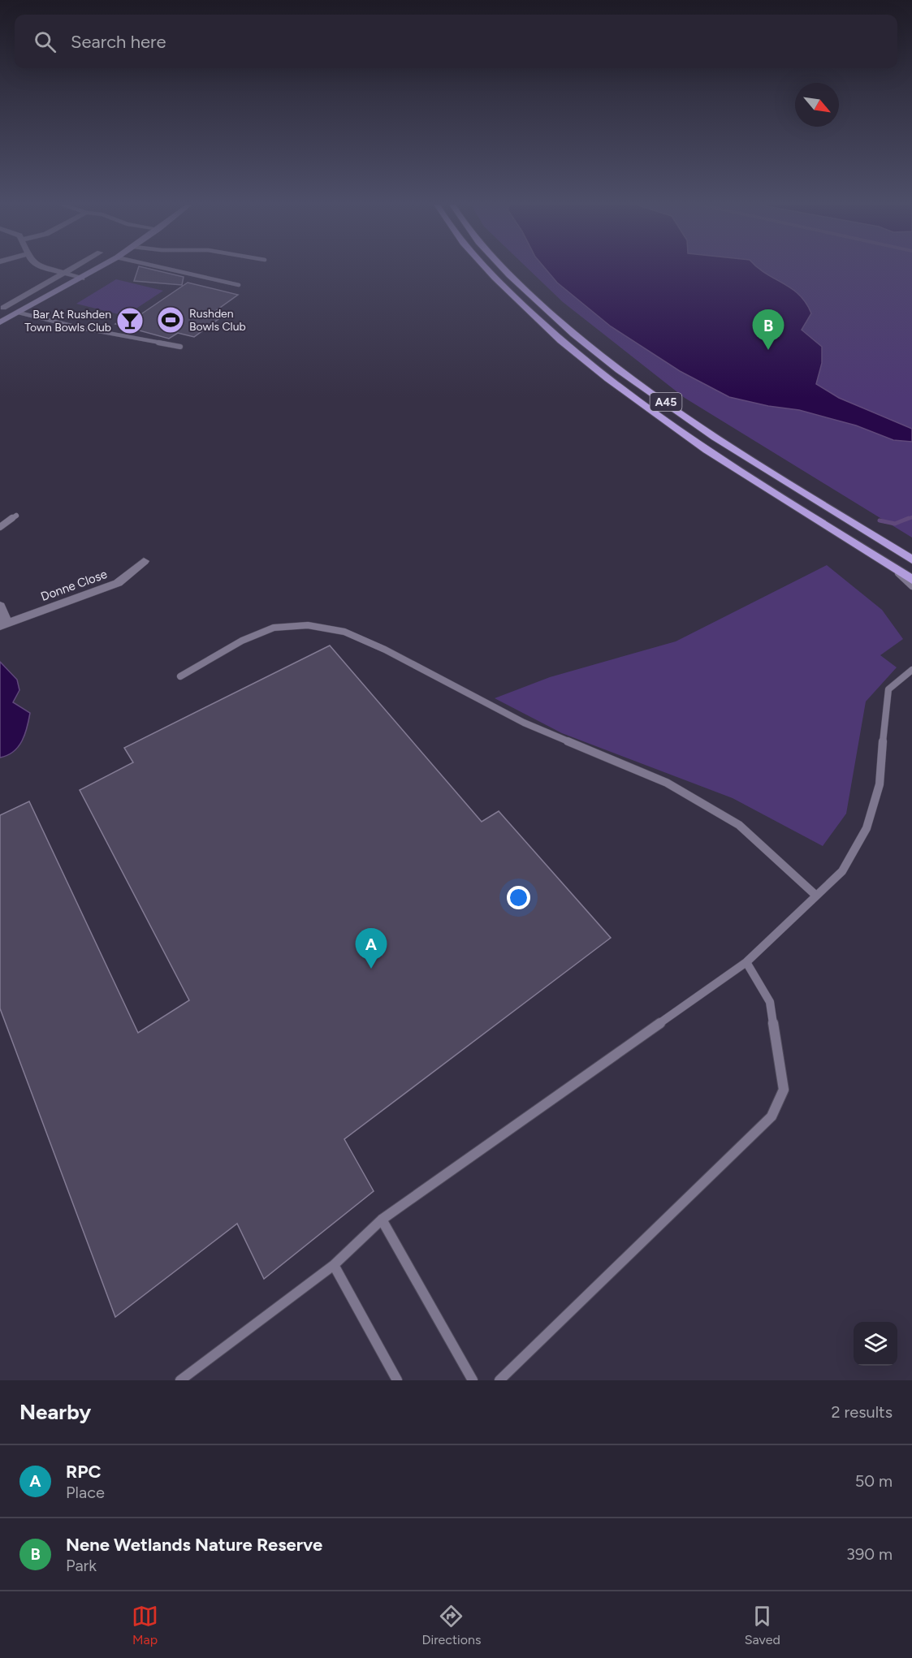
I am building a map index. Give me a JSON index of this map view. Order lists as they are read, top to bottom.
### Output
{
  "streets": {
    "highway": ["A45"],
    "street": ["Donne Close"]
  },
  "places": {
    "sports": ["Rushden Bowls Club"],
    "bar": ["Bar At Rushden Town Bowls Club"]
  },
  "north": "bottom right",
  "page": {
    "search": "Search here",
    "pins": ["B", "A"],
    "heading": ["Nearby", "2 results"],
    "list": [
      {
        "mark": "A",
        "name": "RPC",
        "note": "Place",
        "value": "50 m"
      },
      {
        "mark": "B",
        "name": "Nene Wetlands Nature Reserve",
        "note": "Park",
        "value": "390 m"
      }
    ],
    "nav": ["Map", "Directions", "Saved"]
  }
}
